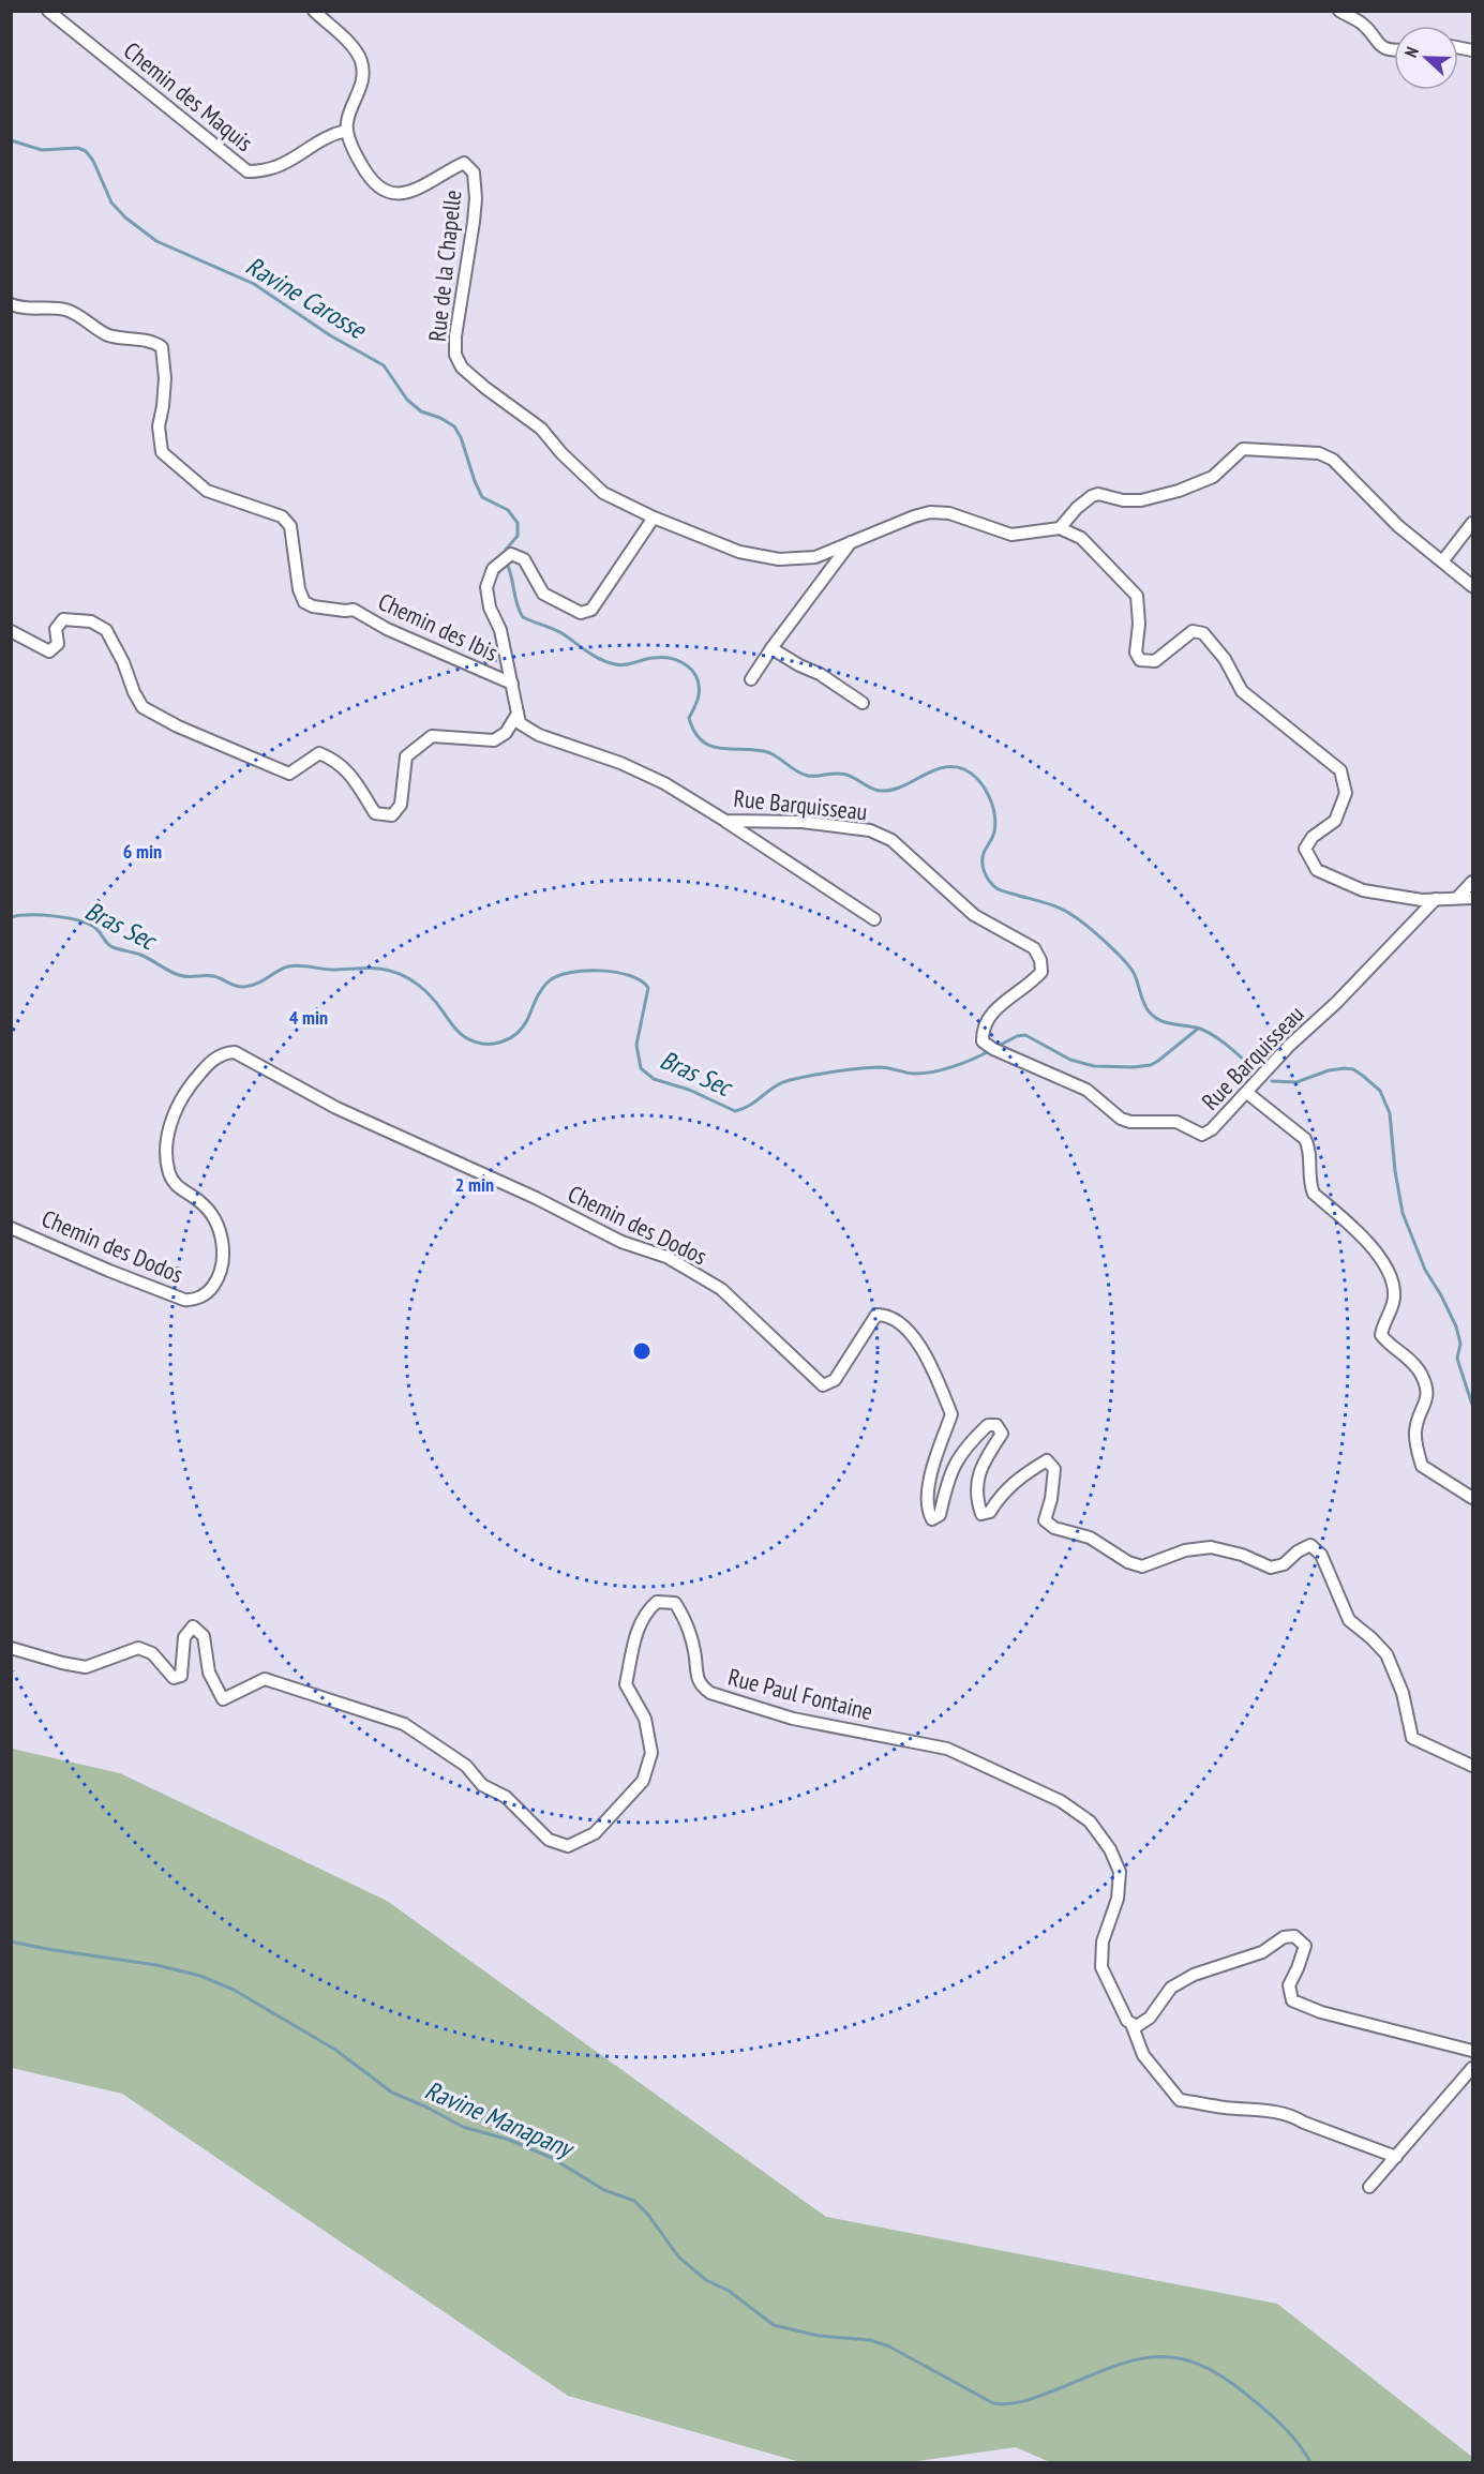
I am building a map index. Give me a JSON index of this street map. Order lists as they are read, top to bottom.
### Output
{
  "streets": {
    "street": [
      "Chemin des Maquis",
      "Rue de la Chapelle",
      "Chemin des Ibis",
      "Rue Barquisseau",
      "Chemin des Dodos",
      "Rue Paul Fontaine"
    ]
  },
  "crossings": [
    ["Chemin des Maquis", "Rue de la Chapelle"]
  ],
  "water": ["Ravine Carosse", "Bras Sec", "Ravine Manapany"],
  "north": "left",
  "rings": ["6 min", "4 min", "2 min"]
}
